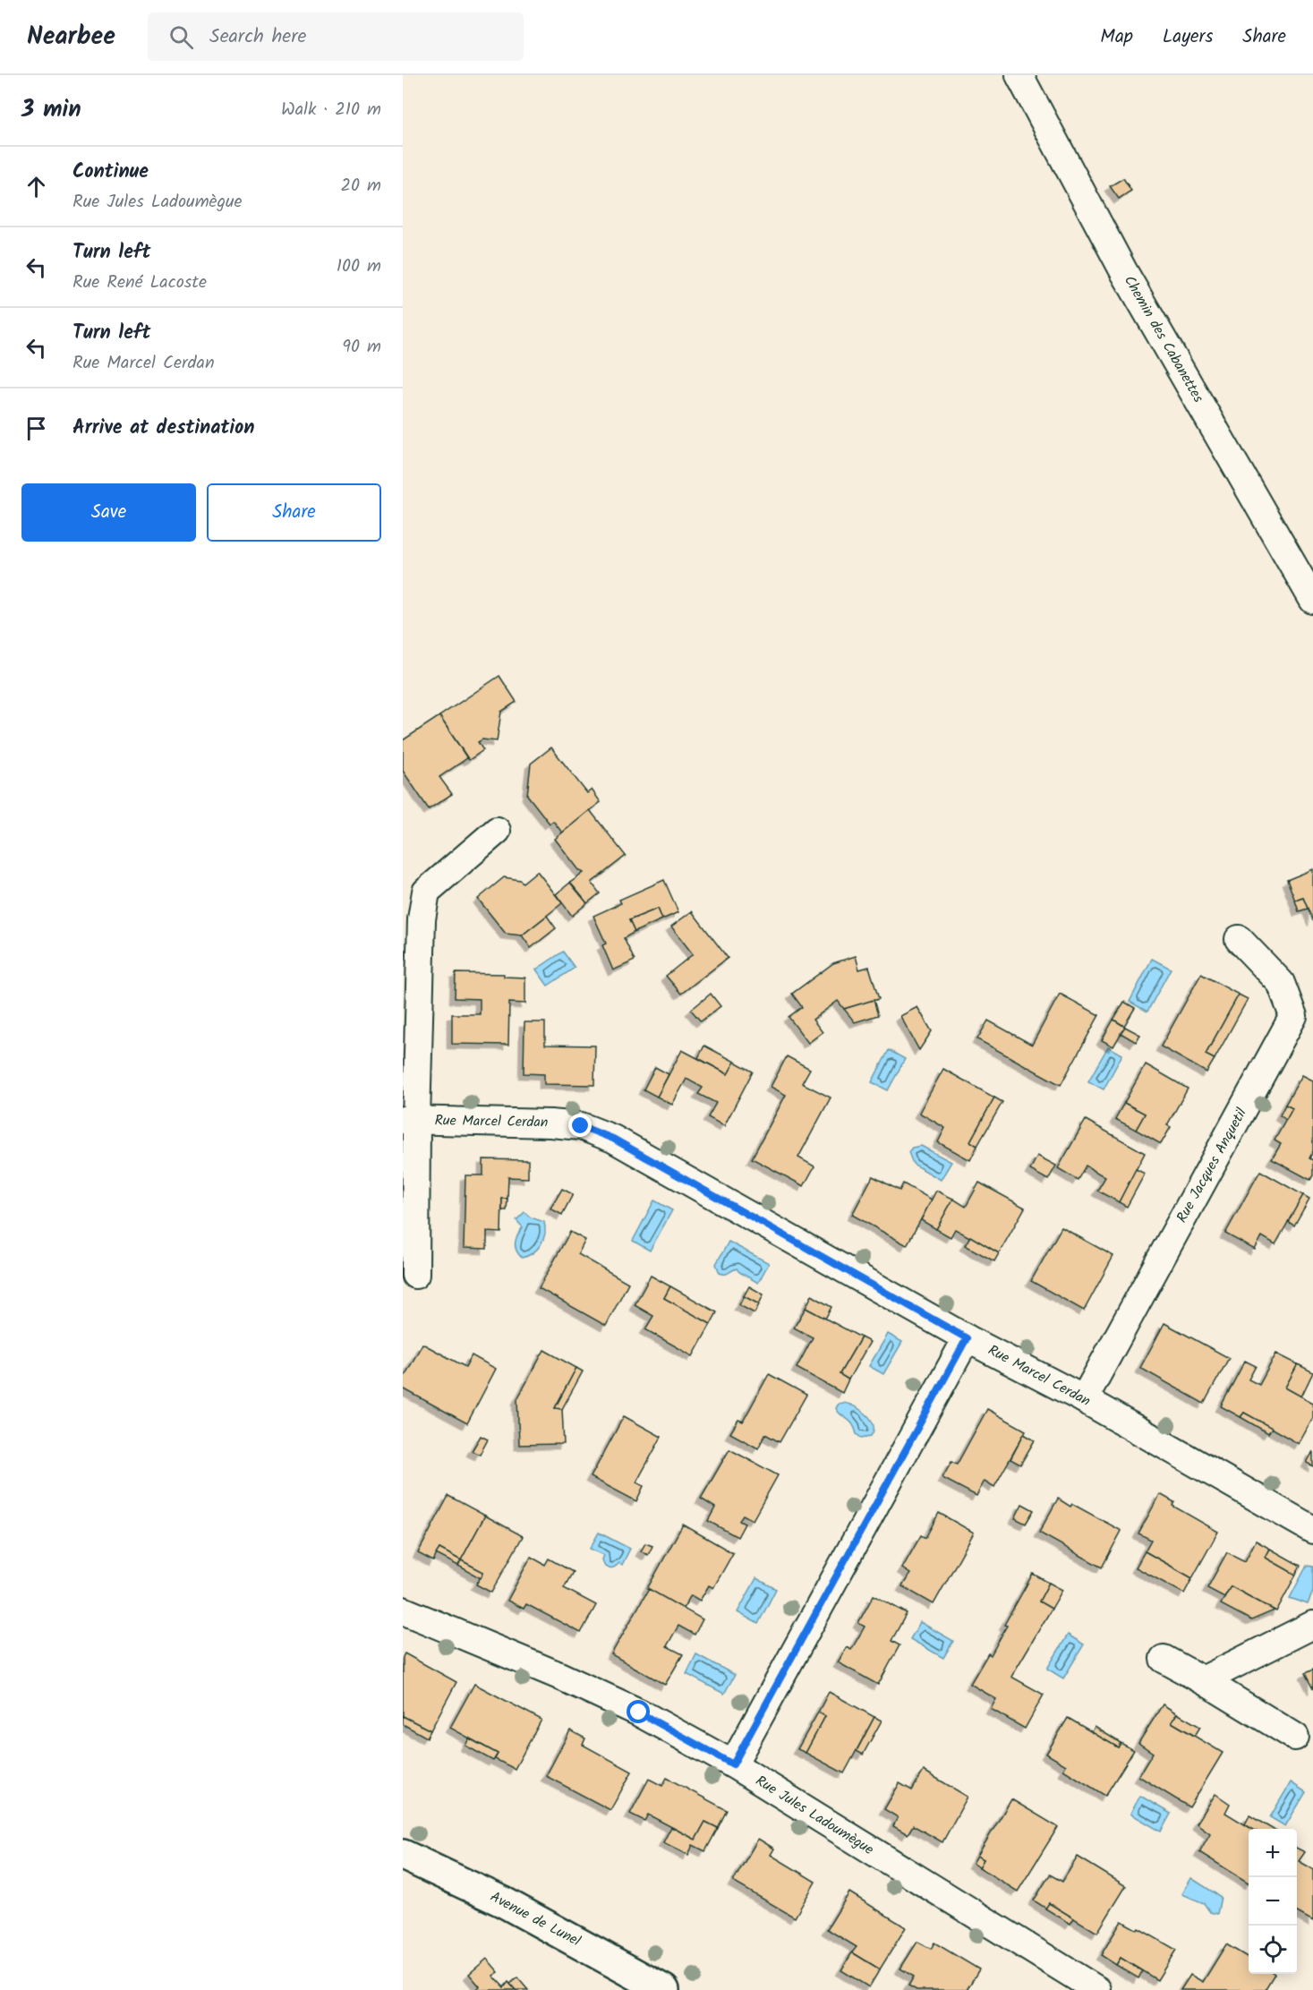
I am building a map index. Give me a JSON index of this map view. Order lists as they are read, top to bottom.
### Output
{
  "streets": {
    "main road": ["Avenue de Lunel"],
    "street": [
      "Chemin des Cabanettes",
      "Rue Marcel Cerdan",
      "Rue Jacques Anquetil",
      "Rue Jules Ladoumègue"
    ]
  },
  "crossings": [
    ["Rue Marcel Cerdan", "Rue Jacques Anquetil"]
  ],
  "page": {
    "header": "Nearbee",
    "search": "Search here",
    "nav": ["Map", "Layers", "Share"],
    "heading": ["3 min", "Walk · 210 m"],
    "list": [
      ["Continue", "Rue Jules Ladoumègue", "20 m"],
      ["Turn left", "Rue René Lacoste", "100 m"],
      ["Turn left", "Rue Marcel Cerdan", "90 m"],
      "Arrive at destination"
    ],
    "buttons": ["Save", "Share"],
    "map_buttons": ["+", "−"]
  }
}
